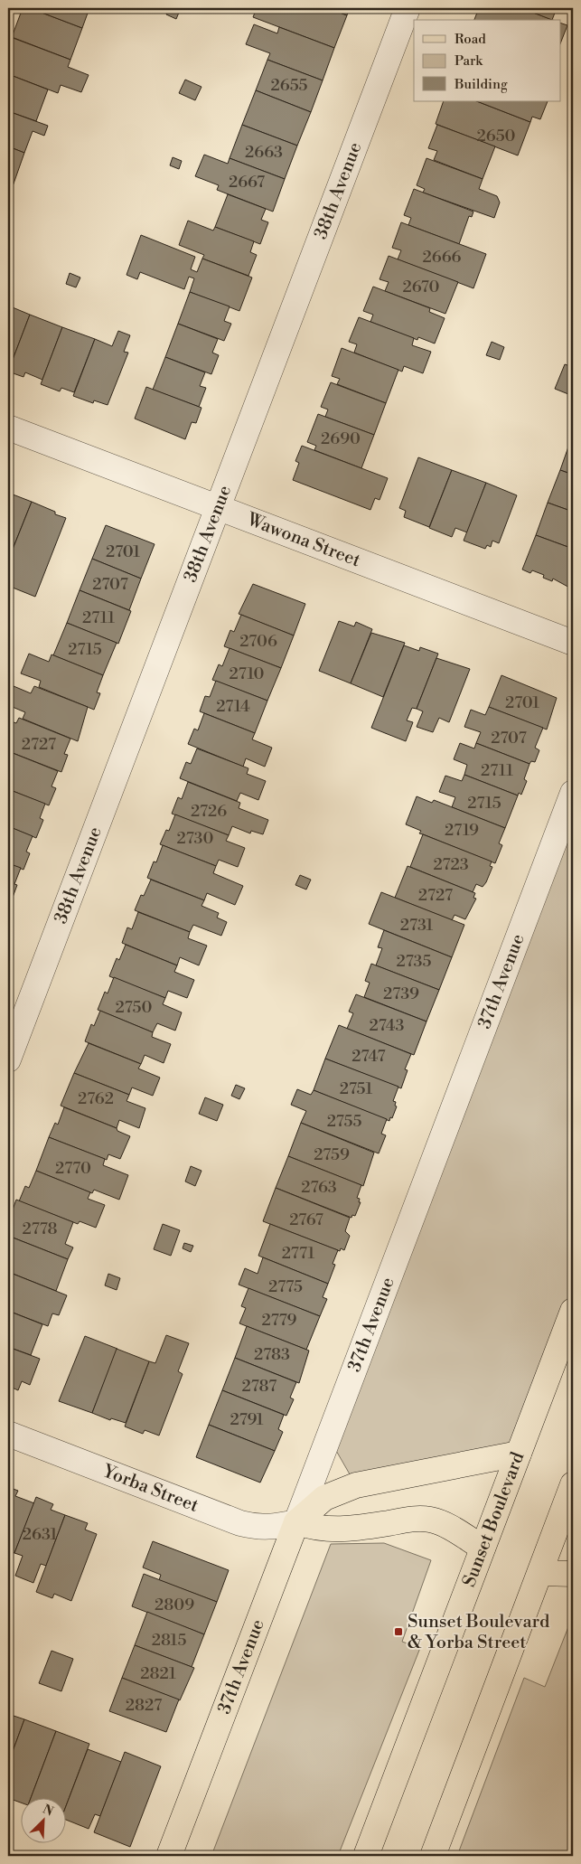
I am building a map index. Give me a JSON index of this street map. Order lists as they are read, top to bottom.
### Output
{
  "streets": {
    "main road": ["37th Avenue", "Sunset Boulevard"],
    "street": ["38th Avenue", "Wawona Street", "Yorba Street"]
  },
  "crossings": [
    ["38th Avenue", "Wawona Street"],
    ["37th Avenue", "Yorba Street"]
  ],
  "places": {
    "transit": ["Sunset Boulevard & Yorba Street"]
  },
  "house_numbers": [
    "2655",
    "2650",
    "2663",
    "2667",
    "2666",
    "2670",
    "2690",
    "2701",
    "2707",
    "2711",
    "2706",
    "2715",
    "2710",
    "2701",
    "2714",
    "2707",
    "2727",
    "2711",
    "2715",
    "2726",
    "2719",
    "2730",
    "2723",
    "2727",
    "2731",
    "2735",
    "2739",
    "2750",
    "2743",
    "2747",
    "2751",
    "2762",
    "2755",
    "2759",
    "2770",
    "2763",
    "2767",
    "2778",
    "2771",
    "2775",
    "2779",
    "2783",
    "2787",
    "2791",
    "2631",
    "2809",
    "2815",
    "2821",
    "2827"
  ],
  "legend": ["Road", "Park", "Building"],
  "north": "top right"
}
